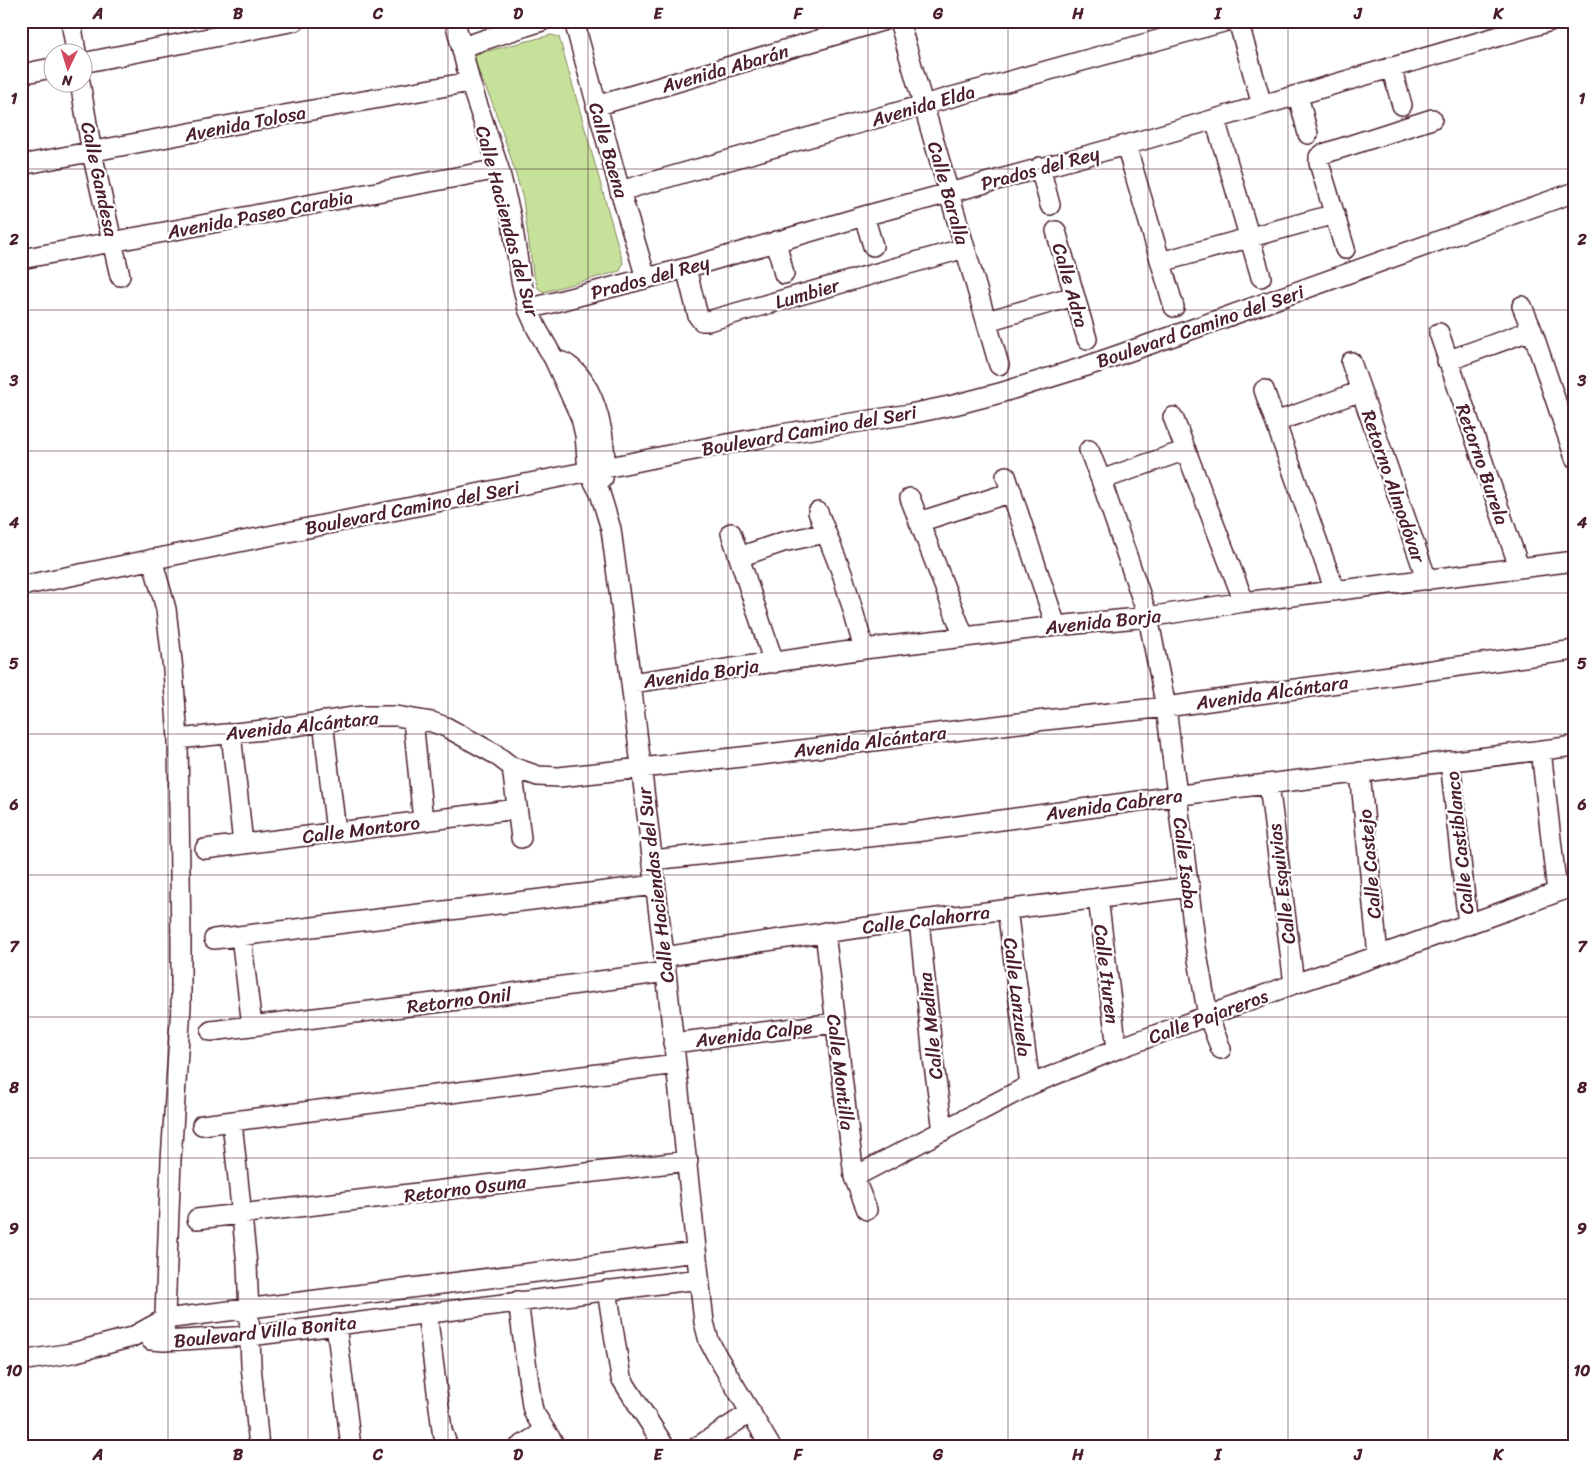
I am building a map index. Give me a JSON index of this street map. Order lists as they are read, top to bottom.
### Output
{
  "streets": {
    "street": [
      "Avenida Abarán",
      "Avenida Elda",
      "Avenida Tolosa",
      "Calle Baena",
      "Prados del Rey",
      "Calle Gandesa",
      "Calle Baralla",
      "Avenida Paseo Carabia",
      "Calle Haciendas del Sur",
      "Calle Adra",
      "Lumbier",
      "Boulevard Camino del Seri",
      "Retorno Burela",
      "Retorno Almodóvar",
      "Avenida Borja",
      "Avenida Alcántara",
      "Avenida Cabrera",
      "Calle Montoro",
      "Calle Castiblanco",
      "Calle Isaba",
      "Calle Castejo",
      "Calle Esquivias",
      "Calle Calahorra",
      "Calle Ituren",
      "Calle Lanzuela",
      "Retorno Onil",
      "Calle Pajareros",
      "Calle Medina",
      "Avenida Calpe",
      "Calle Montilla",
      "Retorno Osuna",
      "Boulevard Villa Bonita"
    ]
  },
  "crossings": [
    ["Avenida Abarán", "Calle Baena"],
    ["Avenida Elda", "Calle Baena"],
    ["Avenida Elda", "Calle Baralla"],
    ["Avenida Tolosa", "Calle Gandesa"],
    ["Avenida Tolosa", "Calle Haciendas del Sur"],
    ["Calle Baena", "Prados del Rey"],
    ["Prados del Rey", "Calle Baralla"],
    ["Prados del Rey", "Calle Haciendas del Sur"],
    ["Prados del Rey", "Lumbier"],
    ["Calle Gandesa", "Avenida Paseo Carabia"],
    ["Calle Baralla", "Lumbier"],
    ["Avenida Paseo Carabia", "Calle Haciendas del Sur"],
    ["Calle Haciendas del Sur", "Boulevard Camino del Seri"],
    ["Calle Haciendas del Sur", "Avenida Borja"],
    ["Calle Haciendas del Sur", "Avenida Alcántara"],
    ["Calle Haciendas del Sur", "Avenida Cabrera"],
    ["Calle Haciendas del Sur", "Calle Calahorra"],
    ["Calle Haciendas del Sur", "Retorno Onil"],
    ["Calle Haciendas del Sur", "Avenida Calpe"],
    ["Calle Haciendas del Sur", "Retorno Osuna"],
    ["Calle Haciendas del Sur", "Boulevard Villa Bonita"],
    ["Retorno Burela", "Avenida Borja"],
    ["Retorno Almodóvar", "Avenida Borja"],
    ["Avenida Borja", "Calle Isaba"],
    ["Avenida Alcántara", "Calle Isaba"],
    ["Avenida Cabrera", "Calle Castiblanco"],
    ["Avenida Cabrera", "Calle Isaba"],
    ["Avenida Cabrera", "Calle Castejo"],
    ["Avenida Cabrera", "Calle Esquivias"],
    ["Calle Castiblanco", "Calle Pajareros"],
    ["Calle Isaba", "Calle Calahorra"],
    ["Calle Isaba", "Calle Pajareros"],
    ["Calle Castejo", "Calle Pajareros"],
    ["Calle Esquivias", "Calle Pajareros"],
    ["Calle Calahorra", "Calle Ituren"],
    ["Calle Calahorra", "Calle Lanzuela"],
    ["Calle Calahorra", "Retorno Onil"],
    ["Calle Calahorra", "Calle Medina"],
    ["Calle Calahorra", "Calle Montilla"],
    ["Calle Ituren", "Calle Pajareros"],
    ["Calle Lanzuela", "Calle Pajareros"],
    ["Calle Pajareros", "Calle Medina"],
    ["Calle Pajareros", "Calle Montilla"],
    ["Avenida Calpe", "Calle Montilla"]
  ],
  "north": "bottom",
  "grid": {
    "columns": [
      "A",
      "B",
      "C",
      "D",
      "E",
      "F",
      "G",
      "H",
      "I",
      "J",
      "K"
    ],
    "rows": [
      "1",
      "2",
      "3",
      "4",
      "5",
      "6",
      "7",
      "8",
      "9",
      "10"
    ]
  }
}
